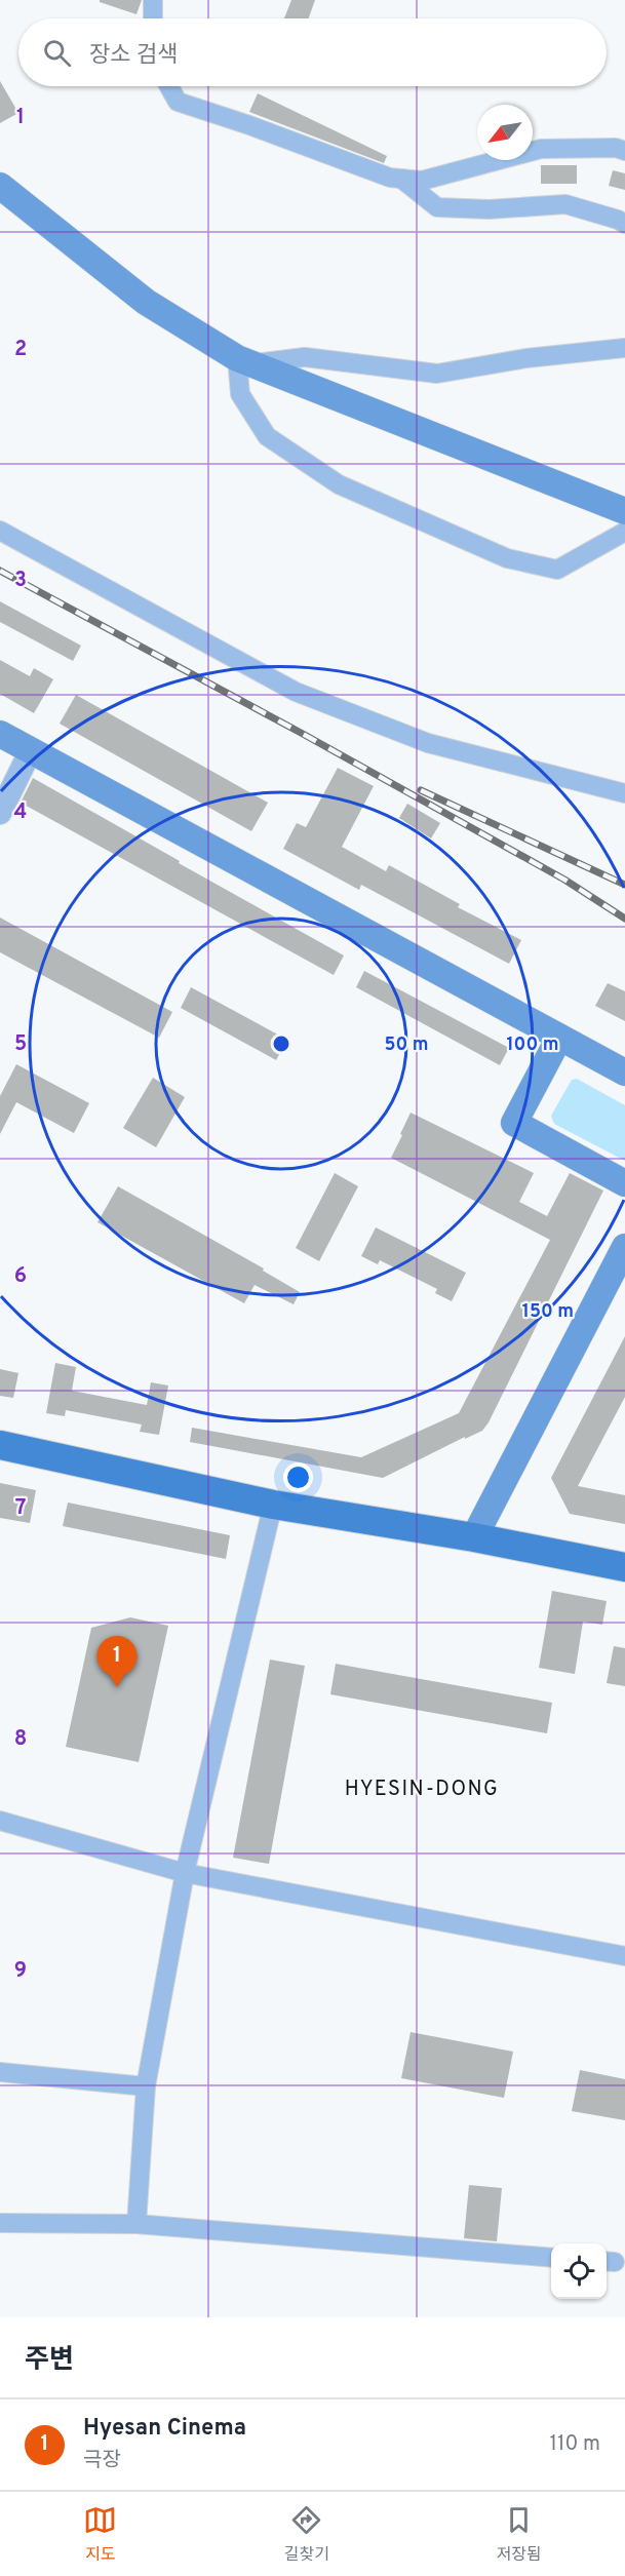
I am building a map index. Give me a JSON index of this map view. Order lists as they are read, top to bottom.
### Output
{
  "districts": ["HYESIN-DONG"],
  "north": "bottom left",
  "page": {
    "search": "장소 검색",
    "pins": "1",
    "heading": "주변",
    "list": [
      {
        "mark": "1",
        "name": "Hyesan Cinema",
        "note": "극장",
        "value": "110 m"
      }
    ],
    "nav": ["지도", "길찾기", "저장됨"]
  },
  "grid": {
    "rows": [
      "1",
      "2",
      "3",
      "4",
      "5",
      "6",
      "7",
      "8",
      "9"
    ]
  },
  "rings": ["50 m", "100 m", "150 m"]
}
